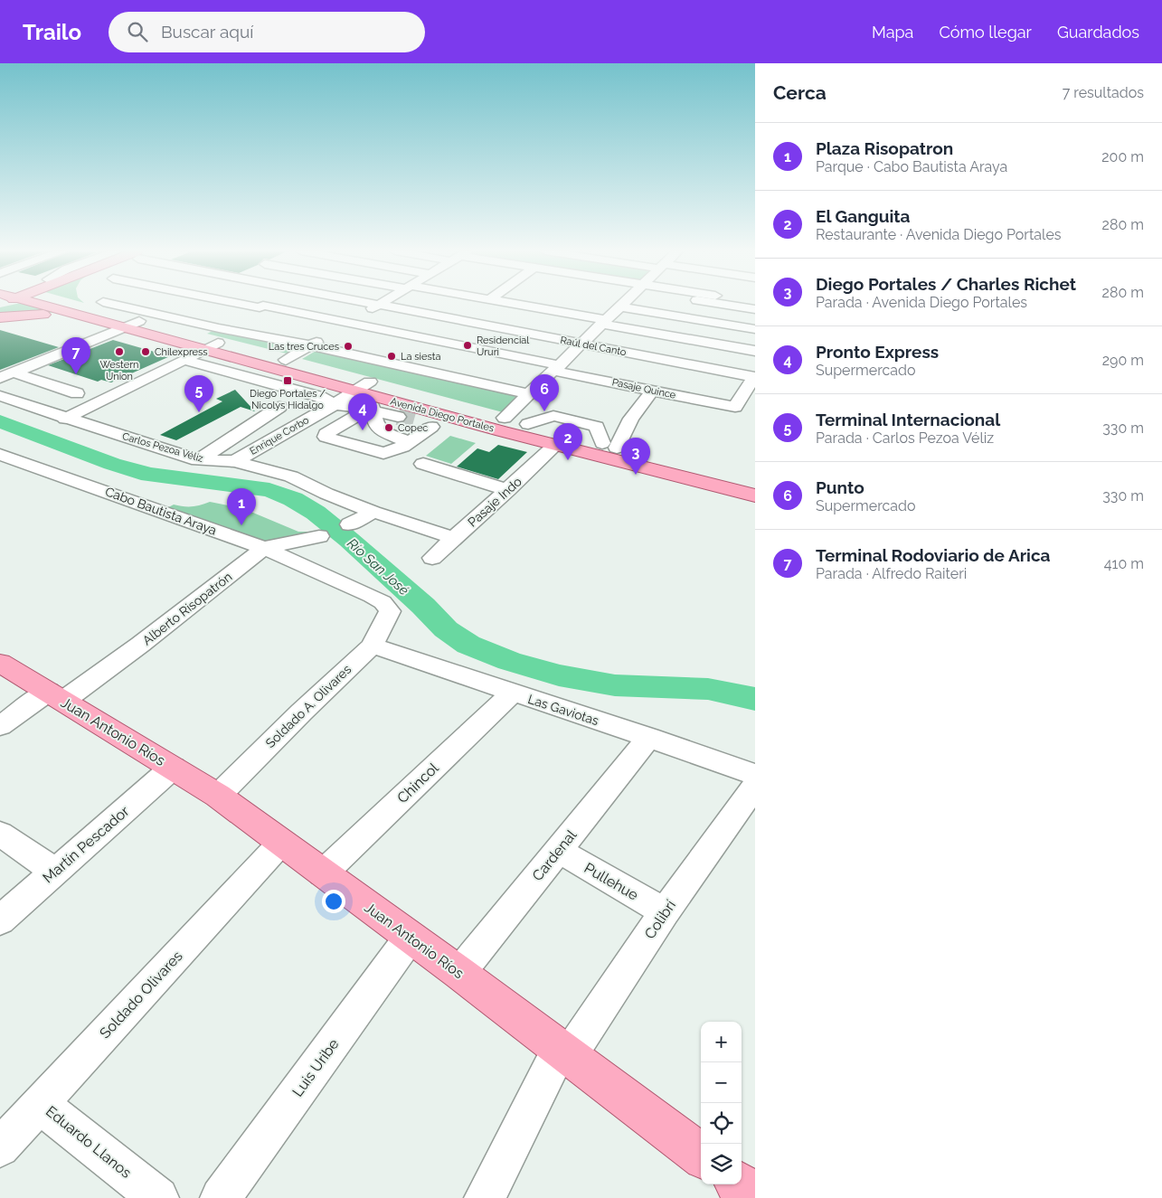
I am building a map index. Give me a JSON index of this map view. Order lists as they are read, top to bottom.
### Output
{
  "streets": {
    "main road": ["Avenida Diego Portales", "Juan Antonio Ríos"],
    "street": [
      "Raúl del Canto",
      "Pasaje Quince",
      "Enrique Corbo",
      "Carlos Pezoa Véliz",
      "Pasaje Indo",
      "Cabo Bautista Araya",
      "Alberto Risopatrón",
      "Soldado A. Olivares",
      "Las Gaviotas",
      "Chincol",
      "Martín Pescador",
      "Cardenal",
      "Pullehue",
      "Colibrí",
      "Soldado Olivares",
      "Luis Uribe",
      "Eduardo Llanos"
    ]
  },
  "crossings": [
    ["Raúl del Canto", "Pasaje Quince"],
    ["Avenida Diego Portales", "Enrique Corbo"],
    ["Avenida Diego Portales", "Pasaje Indo"],
    ["Enrique Corbo", "Carlos Pezoa Véliz"],
    ["Carlos Pezoa Véliz", "Pasaje Indo"],
    ["Cabo Bautista Araya", "Alberto Risopatrón"],
    ["Cabo Bautista Araya", "Soldado A. Olivares"],
    ["Alberto Risopatrón", "Juan Antonio Ríos"],
    ["Soldado A. Olivares", "Las Gaviotas"],
    ["Soldado A. Olivares", "Juan Antonio Ríos"],
    ["Las Gaviotas", "Chincol"],
    ["Las Gaviotas", "Cardenal"],
    ["Juan Antonio Ríos", "Chincol"],
    ["Juan Antonio Ríos", "Martín Pescador"],
    ["Juan Antonio Ríos", "Cardenal"],
    ["Juan Antonio Ríos", "Colibrí"],
    ["Juan Antonio Ríos", "Soldado Olivares"],
    ["Juan Antonio Ríos", "Luis Uribe"],
    ["Cardenal", "Pullehue"],
    ["Pullehue", "Colibrí"],
    ["Soldado Olivares", "Eduardo Llanos"]
  ],
  "water": ["Río San José"],
  "places": {
    "other": [
      "Residencial Ururi",
      "Las tres Cruces",
      "Western Union",
      "Chilexpress",
      "La siesta",
      "Copec"
    ],
    "transit": ["Diego Portales / Nicolys Hidalgo"]
  },
  "page": {
    "header": "Trailo",
    "search": "Buscar aquí",
    "nav": ["Mapa", "Cómo llegar", "Guardados"],
    "heading": ["Cerca", "7 resultados"],
    "list": [
      {
        "mark": "1",
        "name": "Plaza Risopatron",
        "note": "Parque · Cabo Bautista Araya",
        "value": "200 m"
      },
      {
        "mark": "2",
        "name": "El Ganguita",
        "note": "Restaurante · Avenida Diego Portales",
        "value": "280 m"
      },
      {
        "mark": "3",
        "name": "Diego Portales / Charles Richet",
        "note": "Parada · Avenida Diego Portales",
        "value": "280 m"
      },
      {
        "mark": "4",
        "name": "Pronto Express",
        "note": "Supermercado",
        "value": "290 m"
      },
      {
        "mark": "5",
        "name": "Terminal Internacional",
        "note": "Parada · Carlos Pezoa Véliz",
        "value": "330 m"
      },
      {
        "mark": "6",
        "name": "Punto",
        "note": "Supermercado",
        "value": "330 m"
      },
      {
        "mark": "7",
        "name": "Terminal Rodoviario de Arica",
        "note": "Parada · Alfredo Raiteri",
        "value": "410 m"
      }
    ],
    "pins": [
      "7",
      "6",
      "5",
      "4",
      "2",
      "3",
      "1"
    ],
    "map_buttons": ["+", "−"]
  }
}
